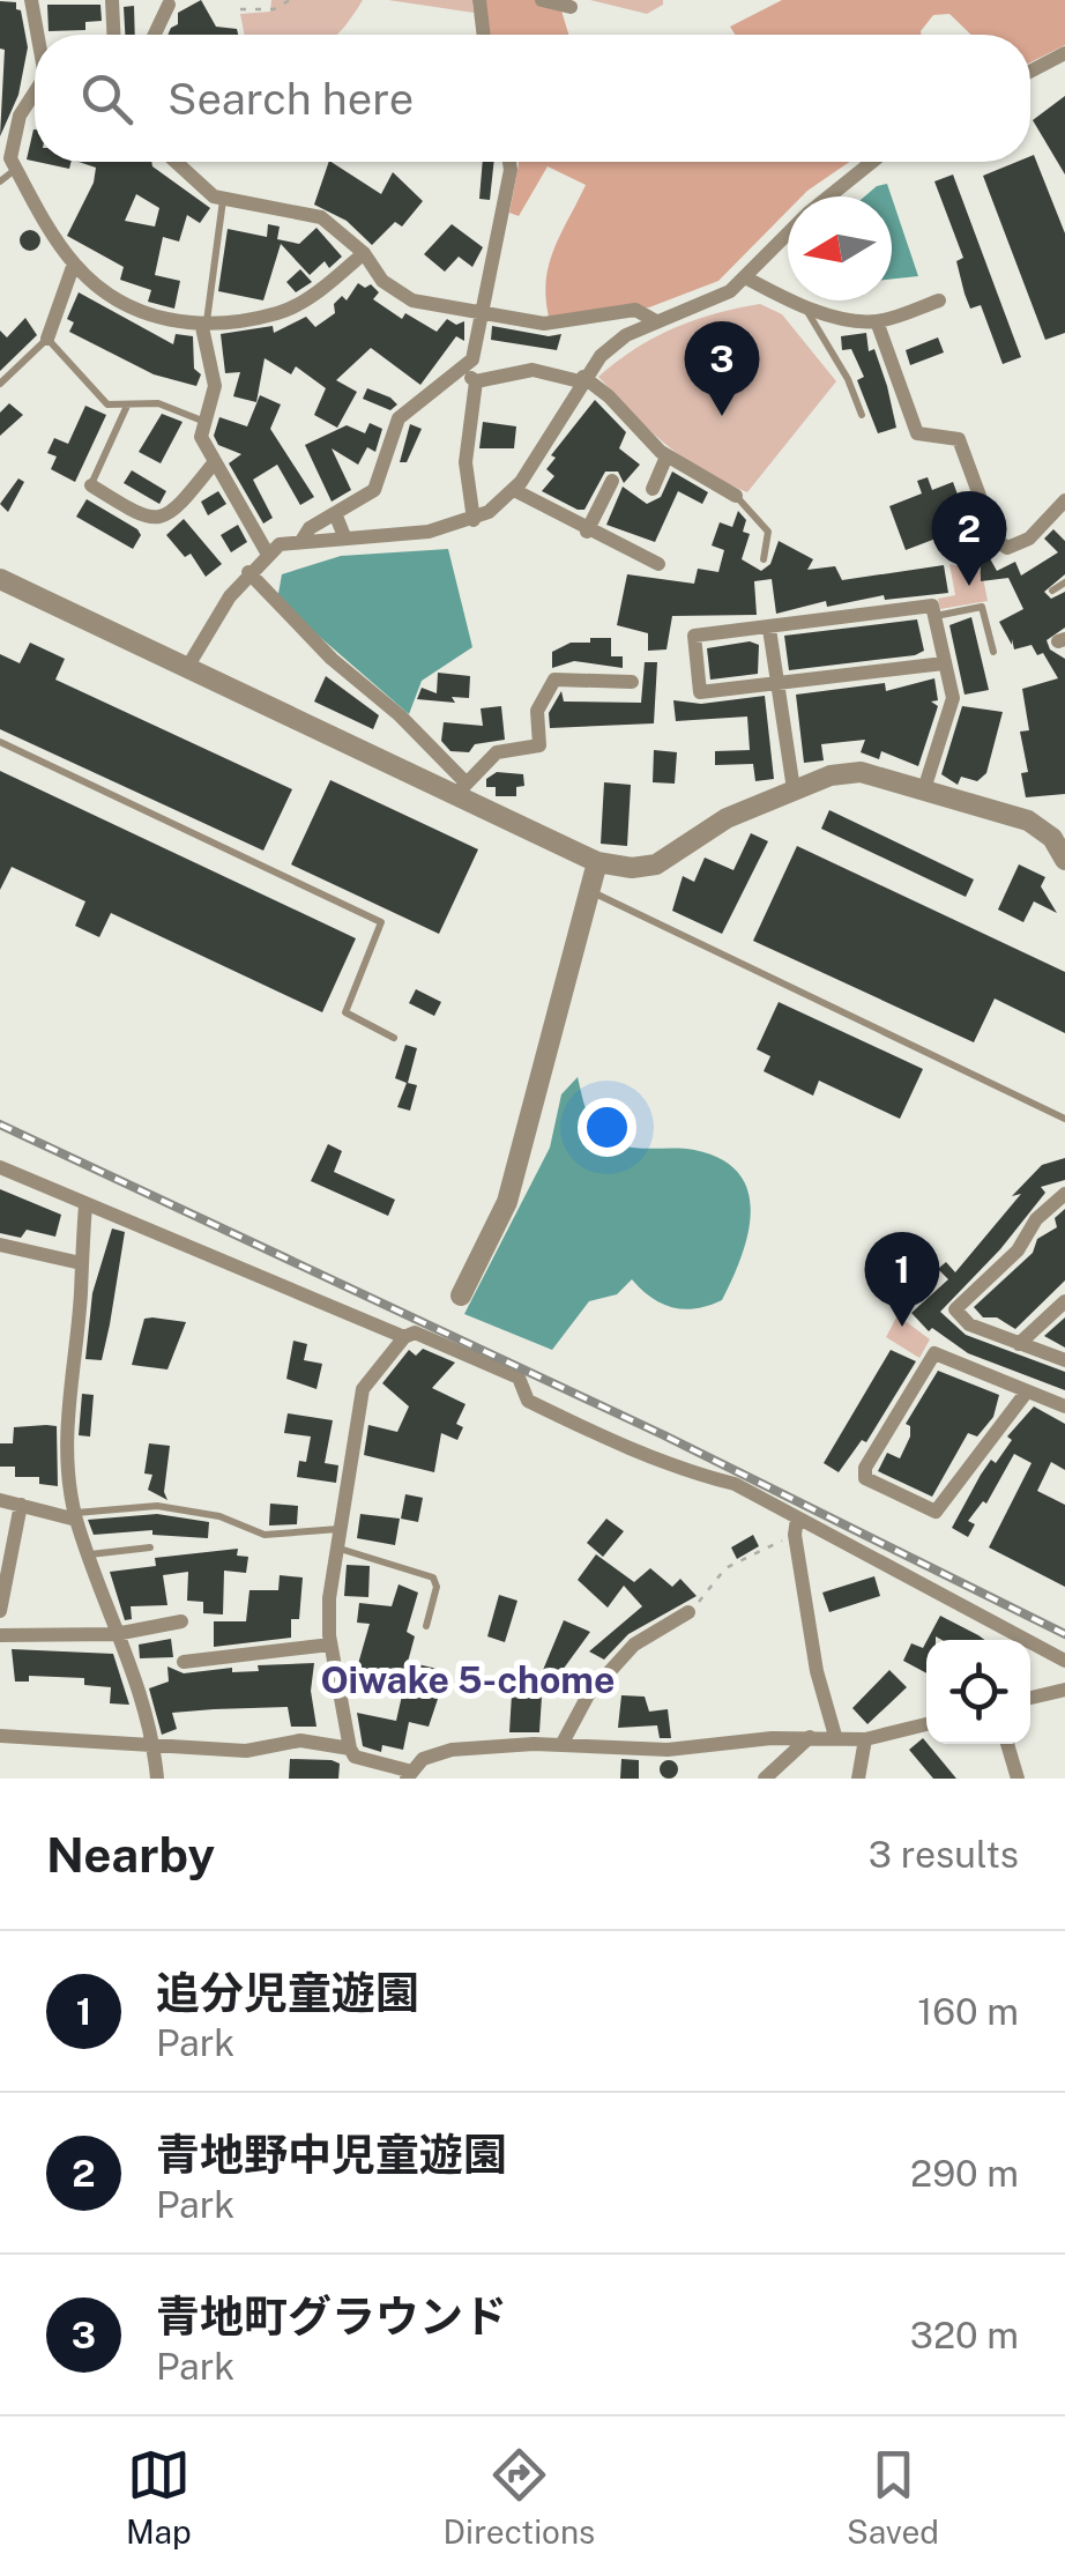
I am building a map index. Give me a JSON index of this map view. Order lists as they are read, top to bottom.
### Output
{
  "districts": ["Oiwake 5-chome"],
  "north": "left",
  "page": {
    "search": "Search here",
    "pins": ["3", "2", "1"],
    "heading": ["Nearby", "3 results"],
    "list": [
      {
        "mark": "1",
        "name": "追分児童遊園",
        "note": "Park",
        "value": "160 m"
      },
      {
        "mark": "2",
        "name": "青地野中児童遊園",
        "note": "Park",
        "value": "290 m"
      },
      {
        "mark": "3",
        "name": "青地町グラウンド",
        "note": "Park",
        "value": "320 m"
      }
    ],
    "nav": ["Map", "Directions", "Saved"]
  }
}
